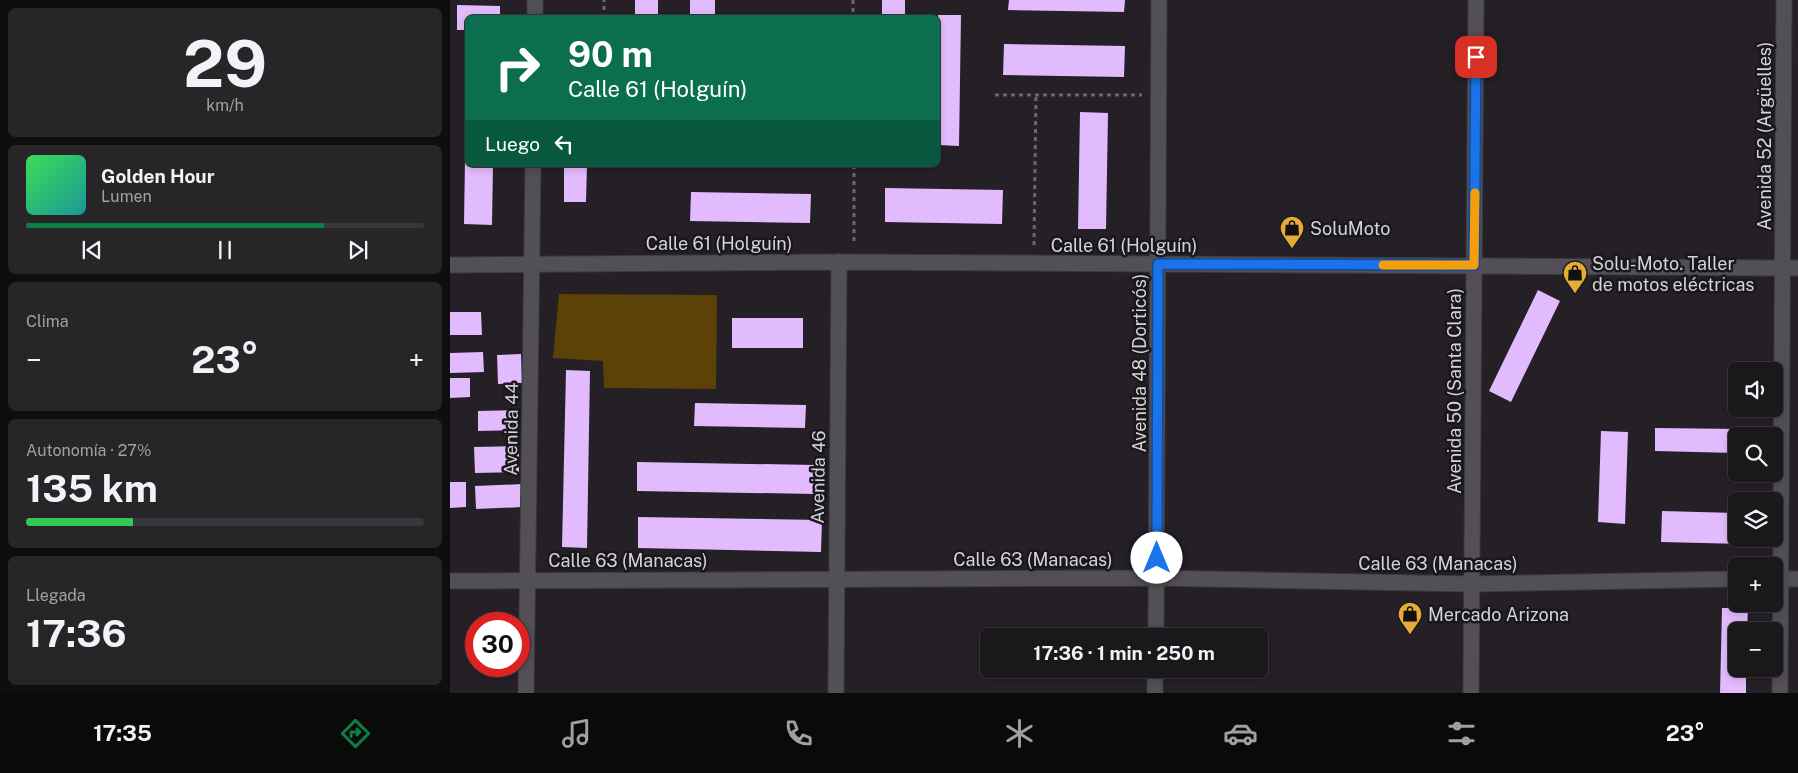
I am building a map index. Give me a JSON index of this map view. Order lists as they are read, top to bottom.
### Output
{
  "streets": {
    "street": [
      "Avenida 52 (Argüelles)",
      "Calle 61 (Holguín)",
      "Avenida 48 (Dorticós)",
      "Avenida 50 (Santa Clara)",
      "Avenida 44",
      "Avenida 46",
      "Calle 63 (Manacas)"
    ]
  },
  "crossings": [
    ["Avenida 52 (Argüelles)", "Calle 61 (Holguín)"],
    ["Calle 61 (Holguín)", "Avenida 48 (Dorticós)"],
    ["Calle 61 (Holguín)", "Avenida 50 (Santa Clara)"],
    ["Calle 61 (Holguín)", "Avenida 44"],
    ["Calle 61 (Holguín)", "Avenida 46"],
    ["Avenida 48 (Dorticós)", "Calle 63 (Manacas)"],
    ["Avenida 50 (Santa Clara)", "Calle 63 (Manacas)"],
    ["Avenida 44", "Calle 63 (Manacas)"],
    ["Avenida 46", "Calle 63 (Manacas)"]
  ],
  "places": {
    "shop": ["SoluMoto", "Solu-Moto. Taller de motos eléctricas", "Mercado Arizona"]
  },
  "page": {
    "tile": [
      ["29", "km/h"],
      "Clima",
      ["Autonomía · 27%", "135 km"],
      ["Llegada", "17:36"]
    ],
    "turn": ["90 m", "Calle 61 (Holguín)"],
    "then": "Luego",
    "song": ["Golden Hour", "Lumen"],
    "heat": ["−", "23°", "+"],
    "map_buttons": ["+", "−"],
    "limit": "30",
    "trip": "17:36 · 1 min · 250 m",
    "tabs": ["17:35", "23°"]
  }
}
